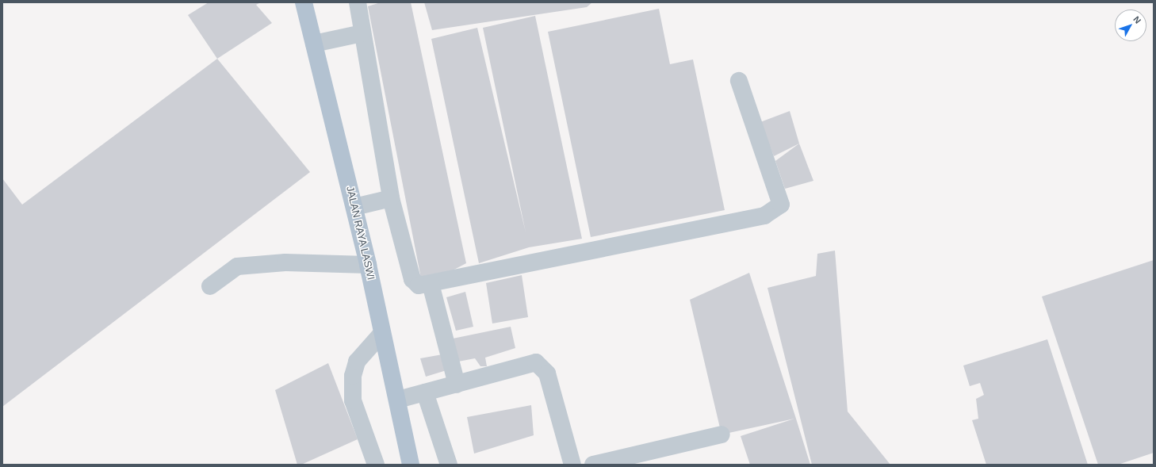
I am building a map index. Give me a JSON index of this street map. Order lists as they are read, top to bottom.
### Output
{
  "streets": {
    "main road": ["JALAN RAYA LASWI"]
  },
  "north": "top right"
}
